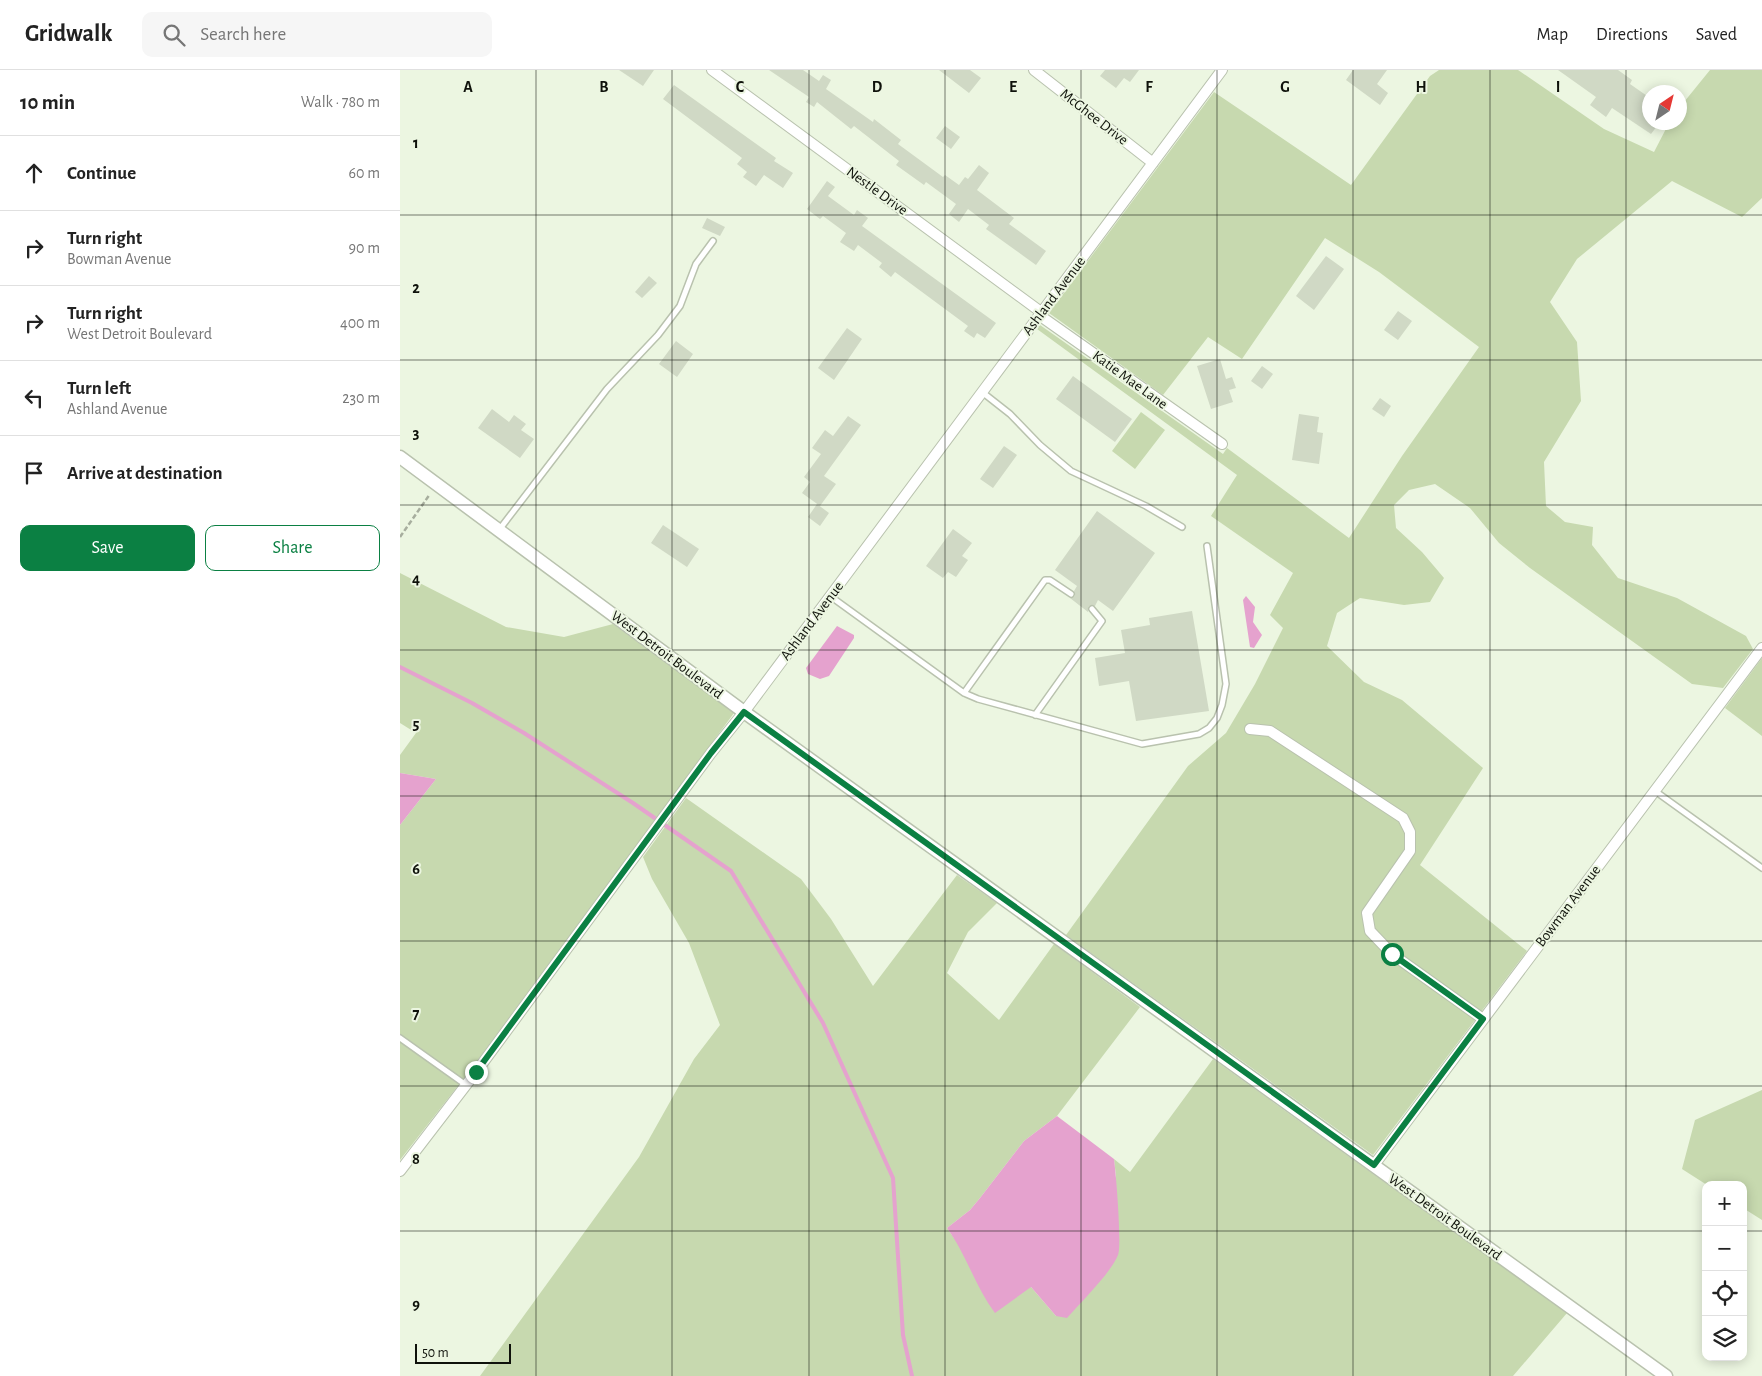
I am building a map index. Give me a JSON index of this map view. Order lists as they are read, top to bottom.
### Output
{
  "streets": {
    "street": [
      "McGhee Drive",
      "Nestle Drive",
      "Ashland Avenue",
      "Katie Mae Lane",
      "West Detroit Boulevard",
      "Bowman Avenue"
    ]
  },
  "crossings": [
    ["McGhee Drive", "Ashland Avenue"],
    ["Nestle Drive", "Ashland Avenue"],
    ["Nestle Drive", "Katie Mae Lane"],
    ["Ashland Avenue", "Katie Mae Lane"],
    ["Ashland Avenue", "West Detroit Boulevard"],
    ["West Detroit Boulevard", "Bowman Avenue"]
  ],
  "scale_bar": "50 m",
  "north": "top right",
  "page": {
    "header": "Gridwalk",
    "search": "Search here",
    "nav": ["Map", "Directions", "Saved"],
    "heading": ["10 min", "Walk · 780 m"],
    "list": [
      ["Continue", "60 m"],
      ["Turn right", "Bowman Avenue", "90 m"],
      ["Turn right", "West Detroit Boulevard", "400 m"],
      ["Turn left", "Ashland Avenue", "230 m"],
      "Arrive at destination"
    ],
    "buttons": ["Save", "Share"],
    "map_buttons": ["+", "−"],
    "scale": "50 m"
  },
  "grid": {
    "columns": [
      "A",
      "B",
      "C",
      "D",
      "E",
      "F",
      "G",
      "H",
      "I"
    ],
    "rows": [
      "1",
      "2",
      "3",
      "4",
      "5",
      "6",
      "7",
      "8",
      "9"
    ]
  }
}
